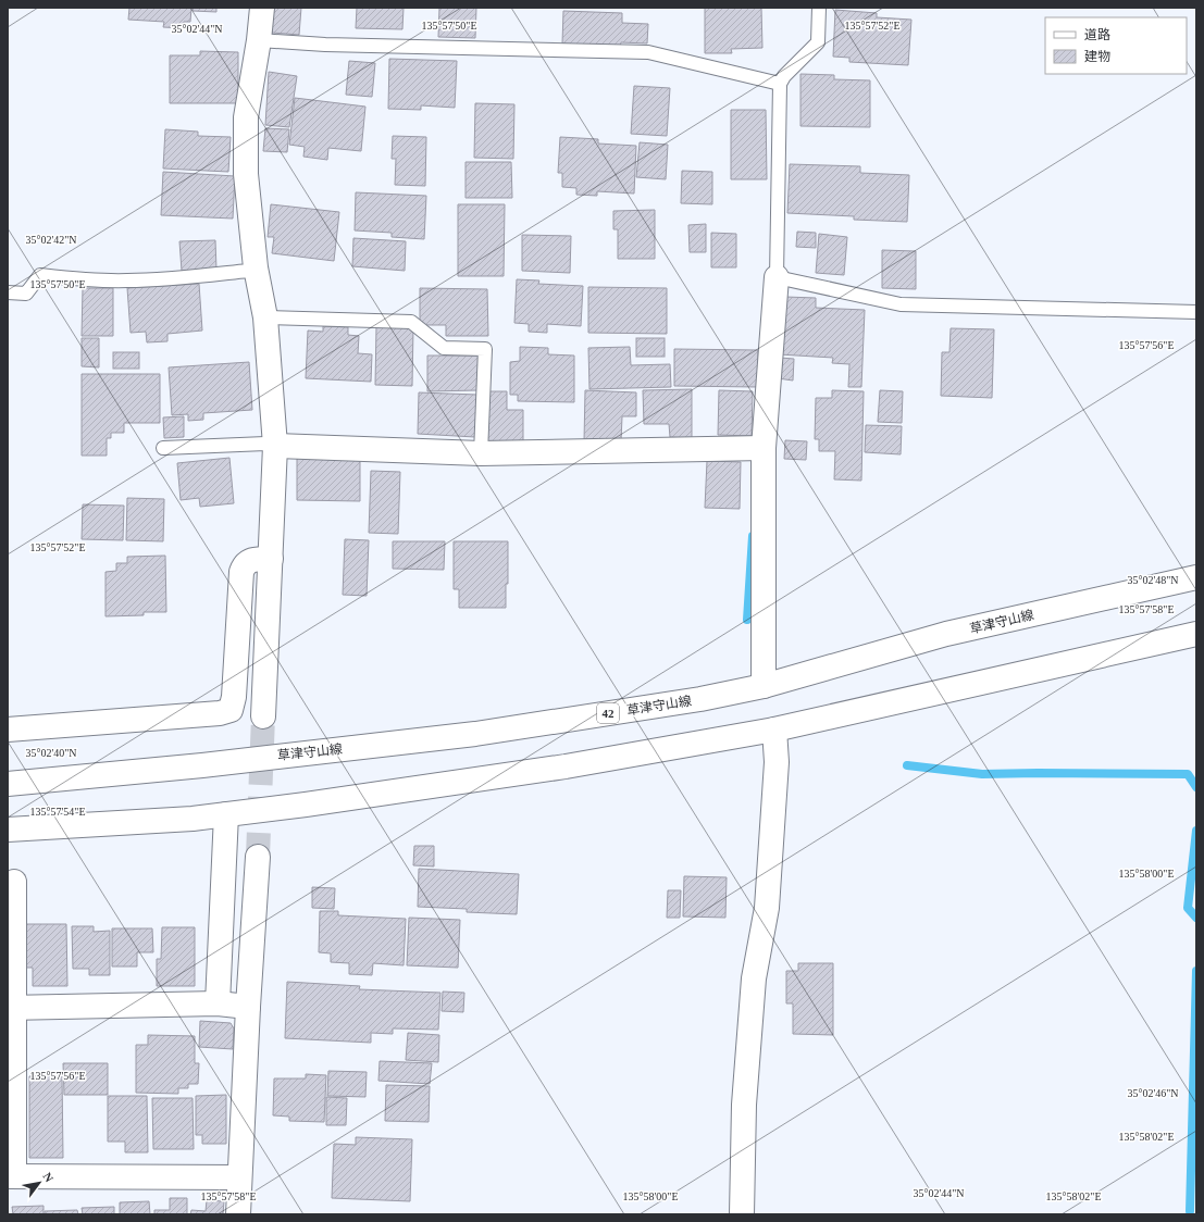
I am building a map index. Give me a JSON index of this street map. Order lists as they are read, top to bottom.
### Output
{
  "streets": {
    "street": ["草津守山線", "42"]
  },
  "legend": ["道路", "建物"],
  "north": "top right",
  "coordinates": [
    "135°57'50\"E",
    "135°57'52\"E",
    "35°02'44\"N",
    "35°02'42\"N",
    "135°57'56\"E",
    "35°02'48\"N",
    "135°57'58\"E",
    "35°02'40\"N",
    "135°57'54\"E",
    "135°58'00\"E",
    "35°02'46\"N",
    "135°58'02\"E"
  ]
}
